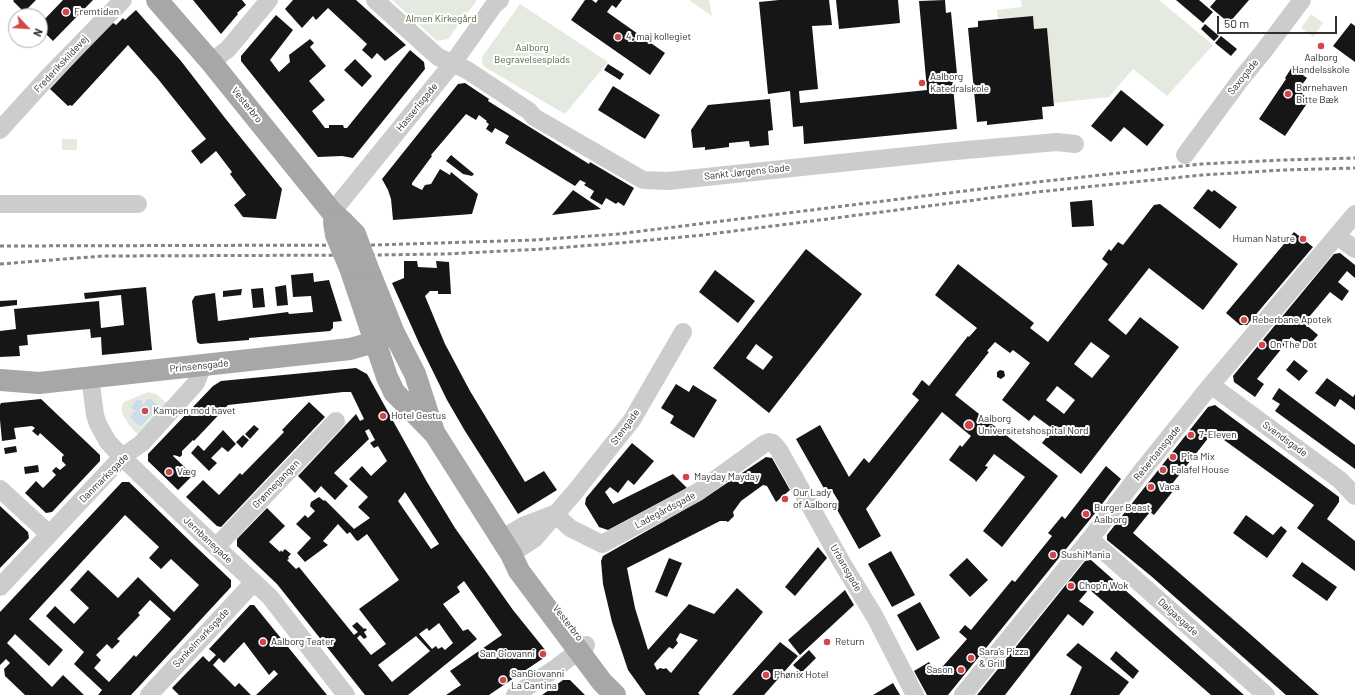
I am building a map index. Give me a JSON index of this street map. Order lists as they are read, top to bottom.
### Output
{
  "streets": {
    "main road": ["Vesterbro", "Prinsensgade"],
    "street": [
      "Frederikskildevej",
      "Saxogade",
      "Hasserisgade",
      "Sankt Jørgens Gade",
      "Stengade",
      "Svendsgade",
      "Reberbansgade",
      "Danmarksgade",
      "Grønnegangen",
      "Ladegårdsgade",
      "Jernbanegade",
      "Urbansgade",
      "Dalgasgade",
      "Sankelmarksgade"
    ]
  },
  "crossings": [
    ["Vesterbro", "Hasserisgade"],
    ["Vesterbro", "Prinsensgade"],
    ["Vesterbro", "Stengade"],
    ["Hasserisgade", "Sankt Jørgens Gade"],
    ["Prinsensgade", "Danmarksgade"],
    ["Prinsensgade", "Jernbanegade"],
    ["Stengade", "Ladegårdsgade"],
    ["Svendsgade", "Reberbansgade"],
    ["Reberbansgade", "Dalgasgade"],
    ["Danmarksgade", "Jernbanegade"],
    ["Grønnegangen", "Jernbanegade"],
    ["Ladegårdsgade", "Urbansgade"],
    ["Jernbanegade", "Sankelmarksgade"]
  ],
  "parks": ["Almen Kirkegård", "Aalborg Begravelsesplads"],
  "places": [
    "Fremtiden",
    "4. maj kollegiet",
    "Aalborg Handelsskole",
    "Aalborg Katedralskole",
    "Børnehaven Bitte Bæk",
    "Human Nature",
    "Reberbane Apotek",
    "On The Dot",
    "Kampen mod havet",
    "Hotel Gestus",
    "Aalborg Universitetshospital Nord",
    "7-Eleven",
    "Pita Mix",
    "Falafel House",
    "Væg",
    "Mayday Mayday",
    "Vaca",
    "Our Lady of Aalborg",
    "Burger Beast Aalborg",
    "SushiMania",
    "Chop'n Wok",
    "Aalborg Teater",
    "Return",
    "San Giovanni",
    "Sara's Pizza & Grill",
    "Sason",
    "Phønix Hotel",
    "SanGiovanni La Cantina"
  ],
  "scale_bar": "50 m",
  "north": "bottom right"
}
